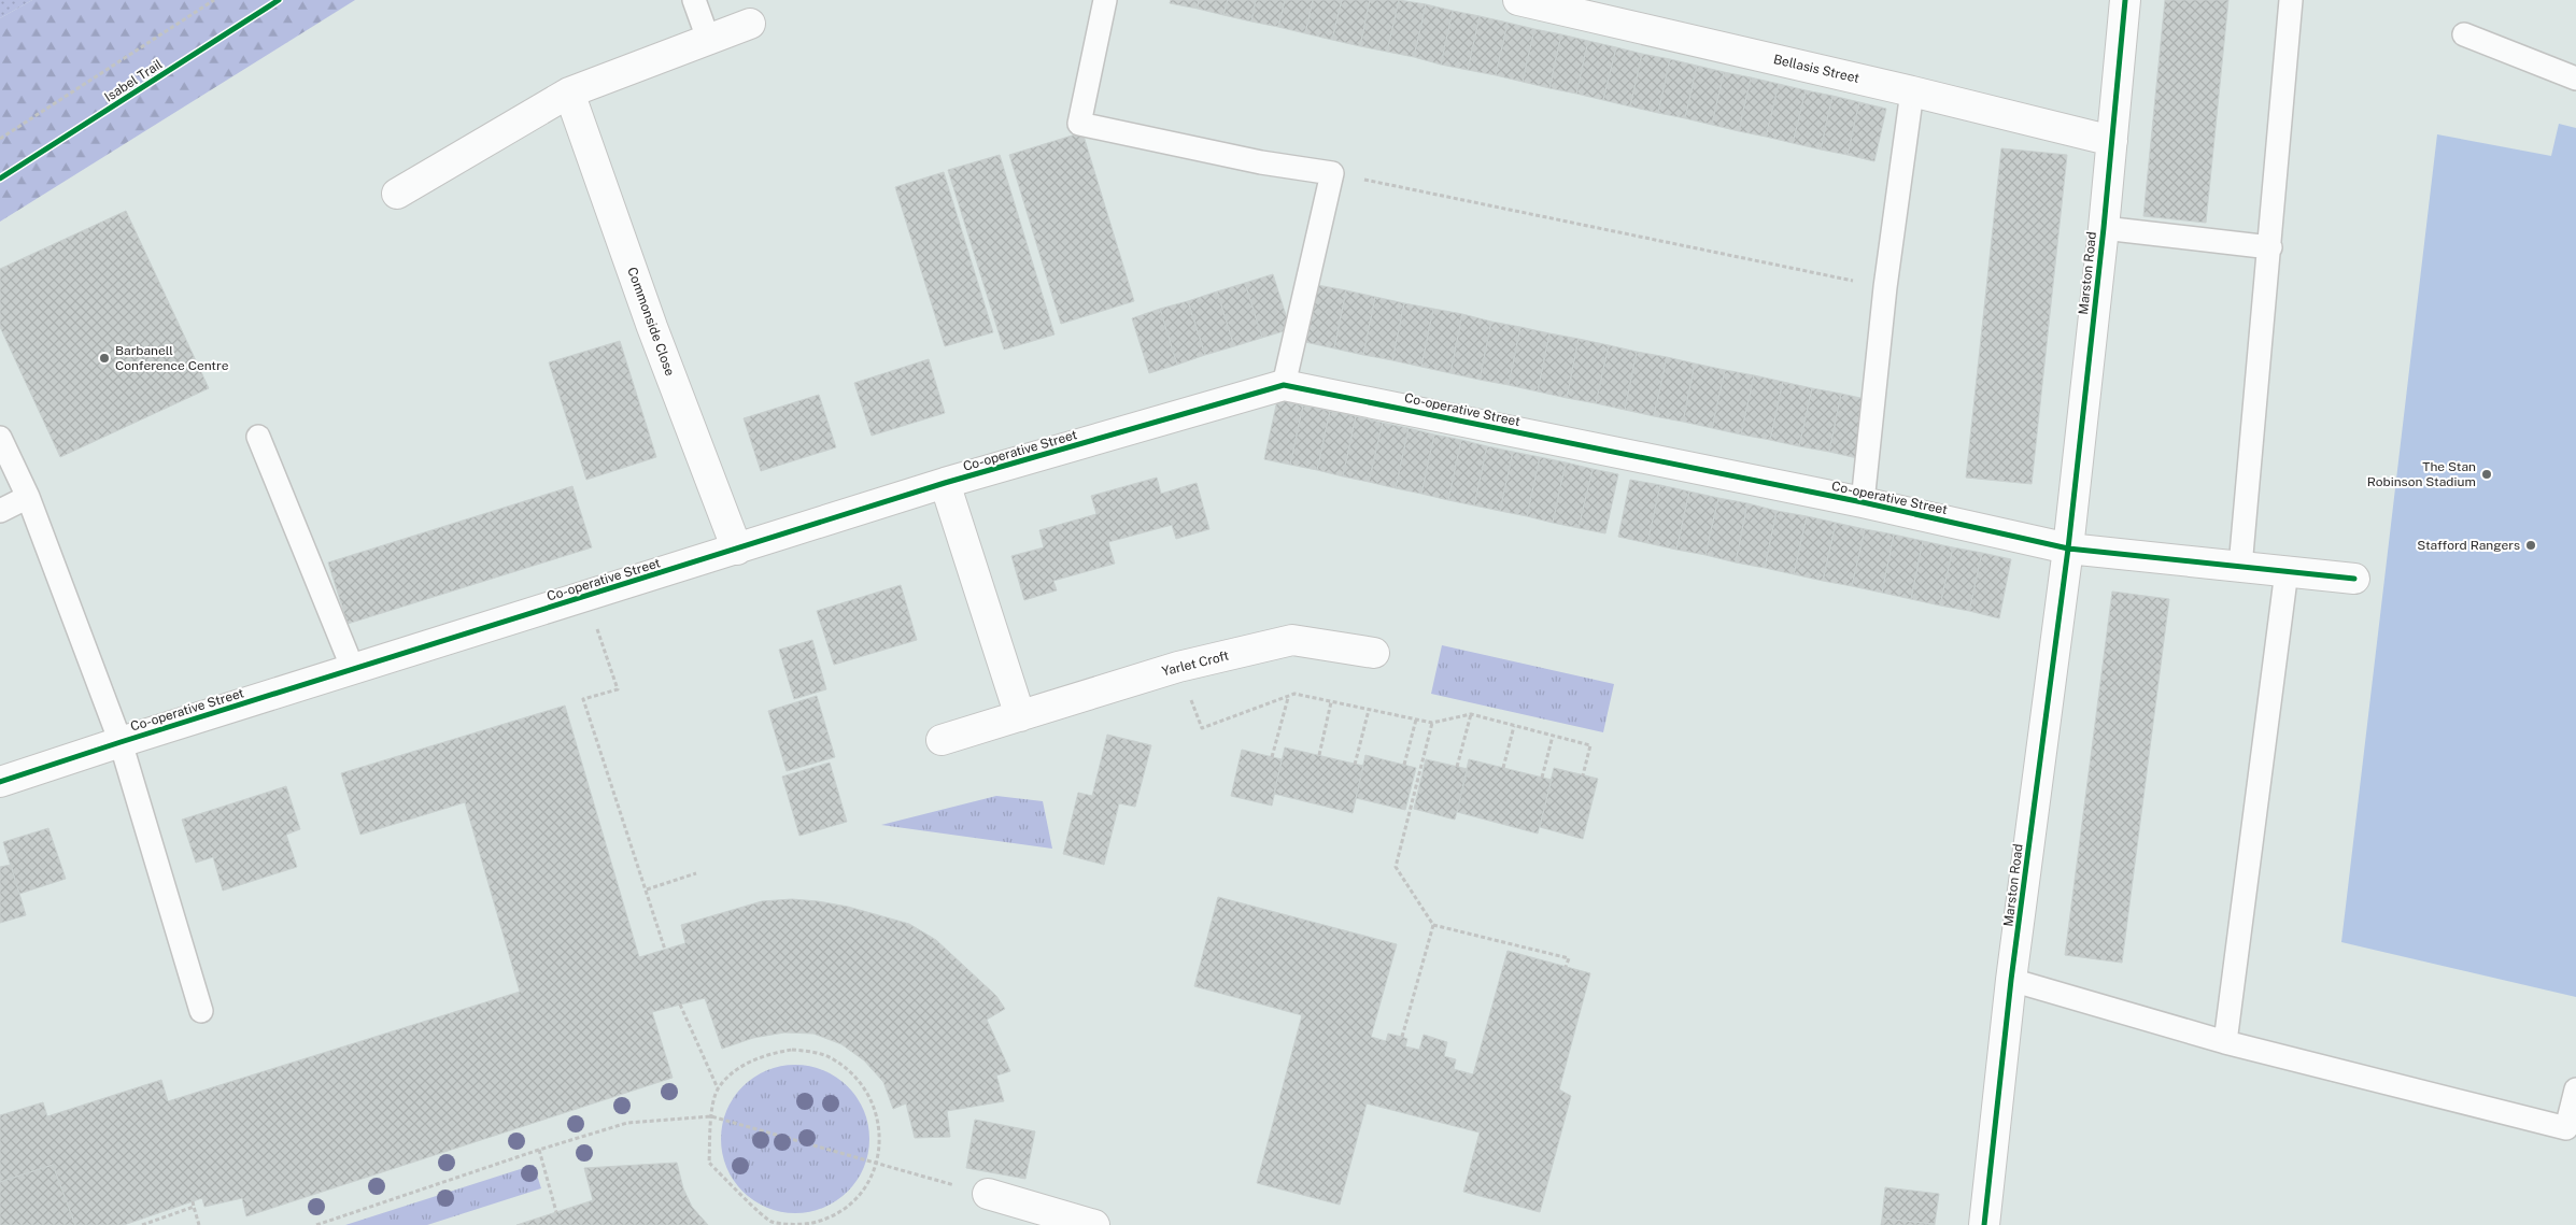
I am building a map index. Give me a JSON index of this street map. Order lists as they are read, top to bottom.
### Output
{
  "streets": {
    "street": [
      "Bellasis Street",
      "Marston Road",
      "Commonside Close",
      "Co-operative Street",
      "Yarlet Croft"
    ],
    "cycle path": ["Isabel Trail"]
  },
  "crossings": [
    ["Bellasis Street", "Marston Road"],
    ["Marston Road", "Co-operative Street"],
    ["Commonside Close", "Co-operative Street"]
  ],
  "places": ["Barbanell Conference Centre", "The Stan Robinson Stadium", "Stafford Rangers"]
}
